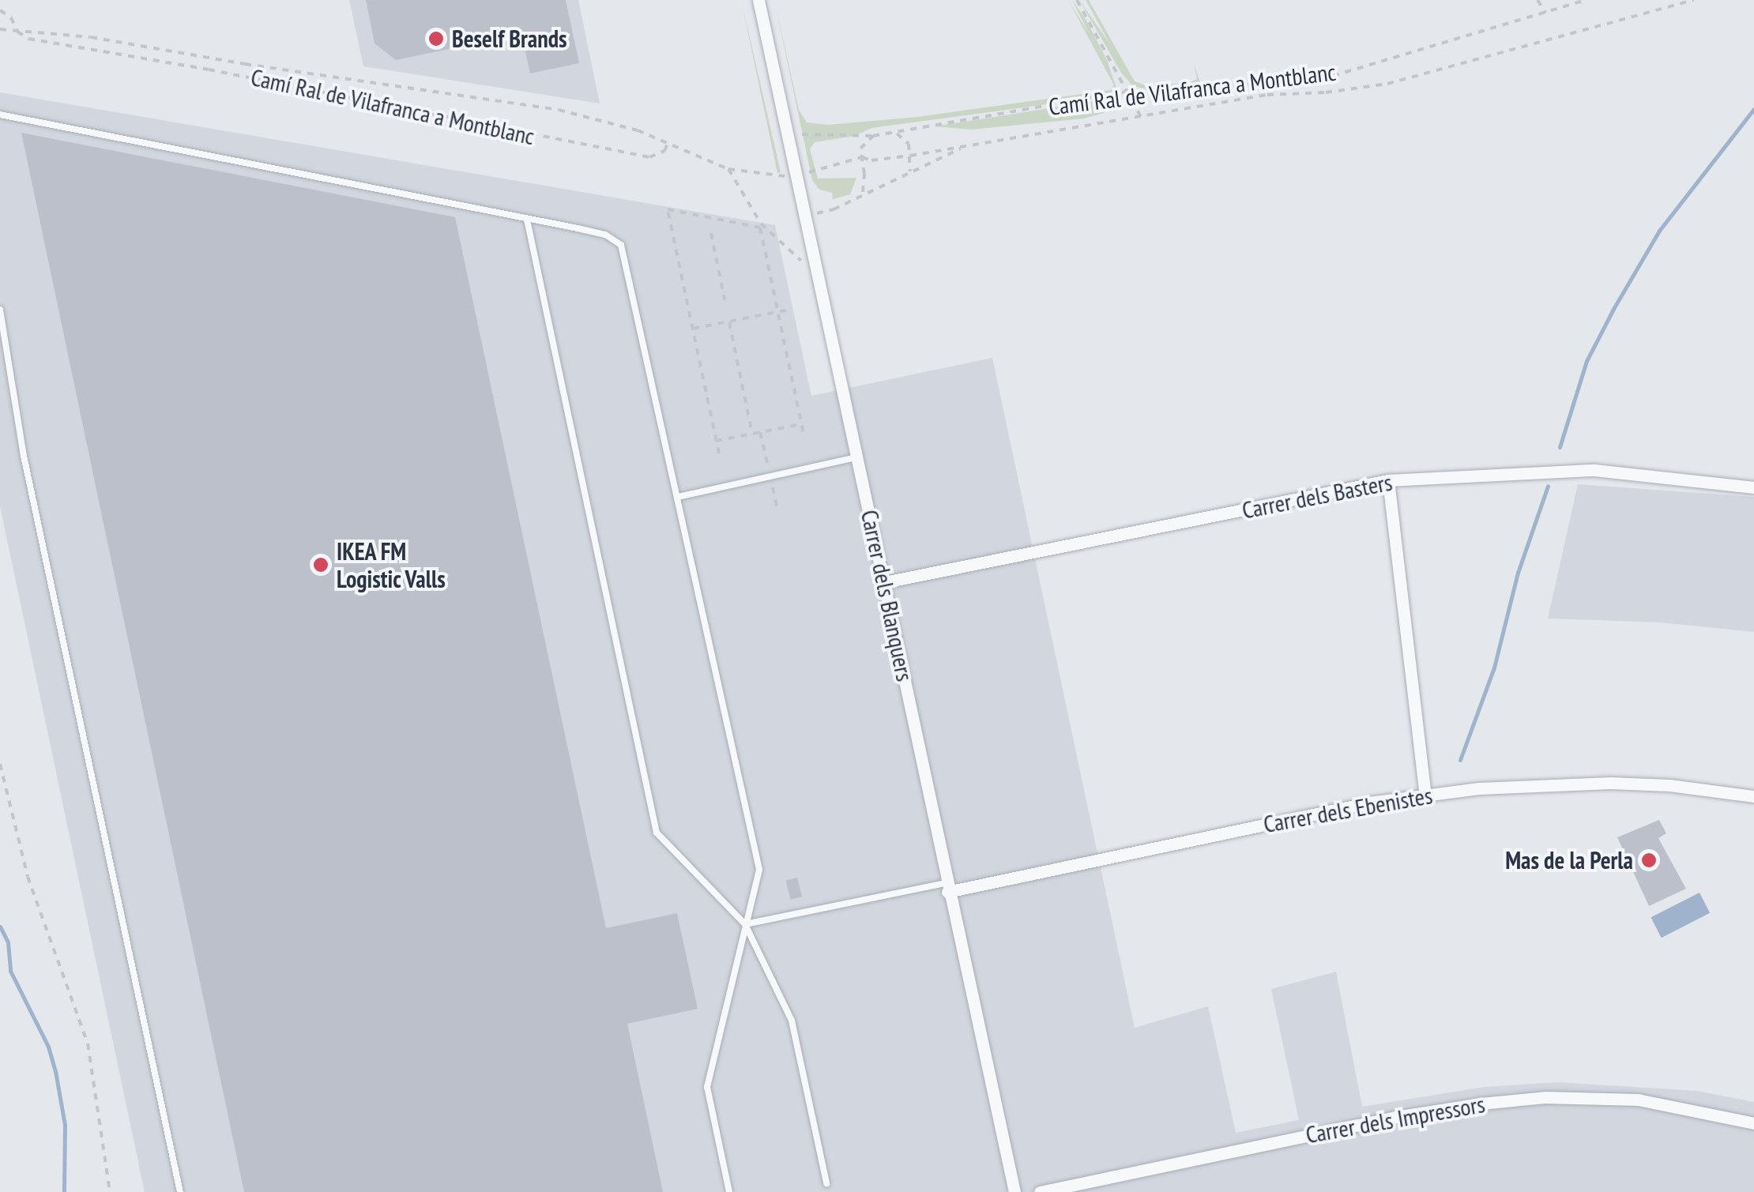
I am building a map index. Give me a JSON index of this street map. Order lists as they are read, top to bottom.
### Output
{
  "streets": {
    "street": [
      "Carrer dels Basters",
      "Carrer dels Blanquers",
      "Carrer dels Ebenistes",
      "Carrer dels Impressors"
    ],
    "path": ["Camí Ral de Vilafranca a Montblanc"]
  },
  "crossings": [
    ["Carrer dels Basters", "Carrer dels Blanquers"],
    ["Carrer dels Blanquers", "Carrer dels Ebenistes"]
  ],
  "places": ["Beself Brands", "IKEA FM Logistic Valls", "Mas de la Perla"]
}
